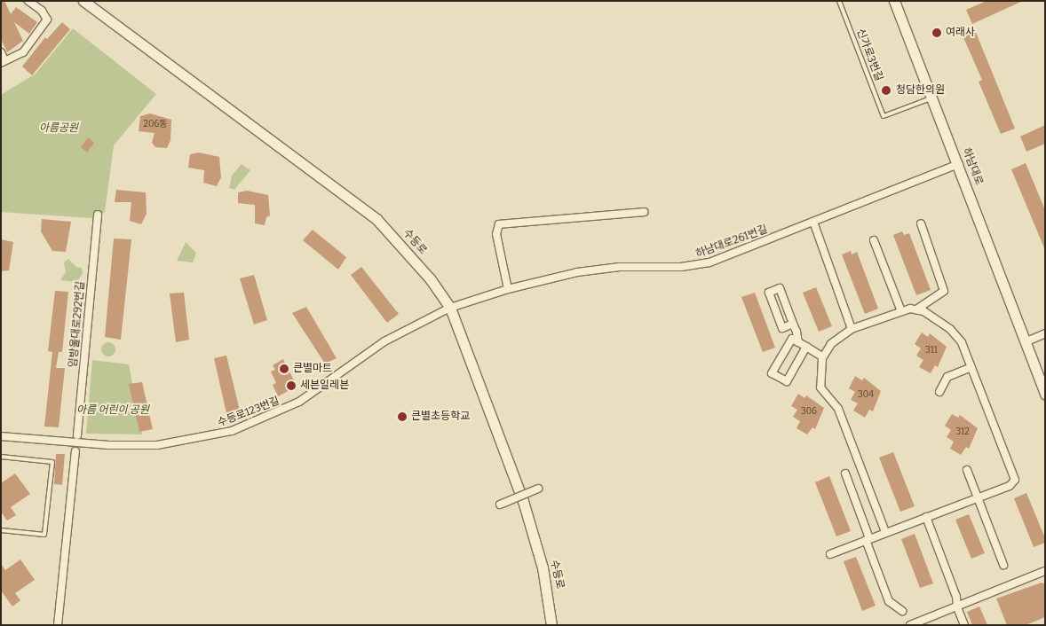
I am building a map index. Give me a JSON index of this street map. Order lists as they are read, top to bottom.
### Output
{
  "streets": {
    "street": [
      "하남대로",
      "수등로",
      "하남대로261번길",
      "임방울대로292번길",
      "수등로123번길"
    ],
    "lane": ["신가로3번길"]
  },
  "crossings": [
    ["신가로3번길", "하남대로"],
    ["하남대로", "하남대로261번길"],
    ["수등로", "하남대로261번길"],
    ["수등로", "수등로123번길"],
    ["하남대로261번길", "수등로123번길"]
  ],
  "parks": ["아름공원", "아름 어린이 공원"],
  "places": [
    "여래사",
    "청담한의원",
    "큰별마트",
    "세븐일레븐",
    "큰별초등학교"
  ],
  "house_numbers": [
    "206동",
    "311",
    "304",
    "306",
    "312"
  ]
}
